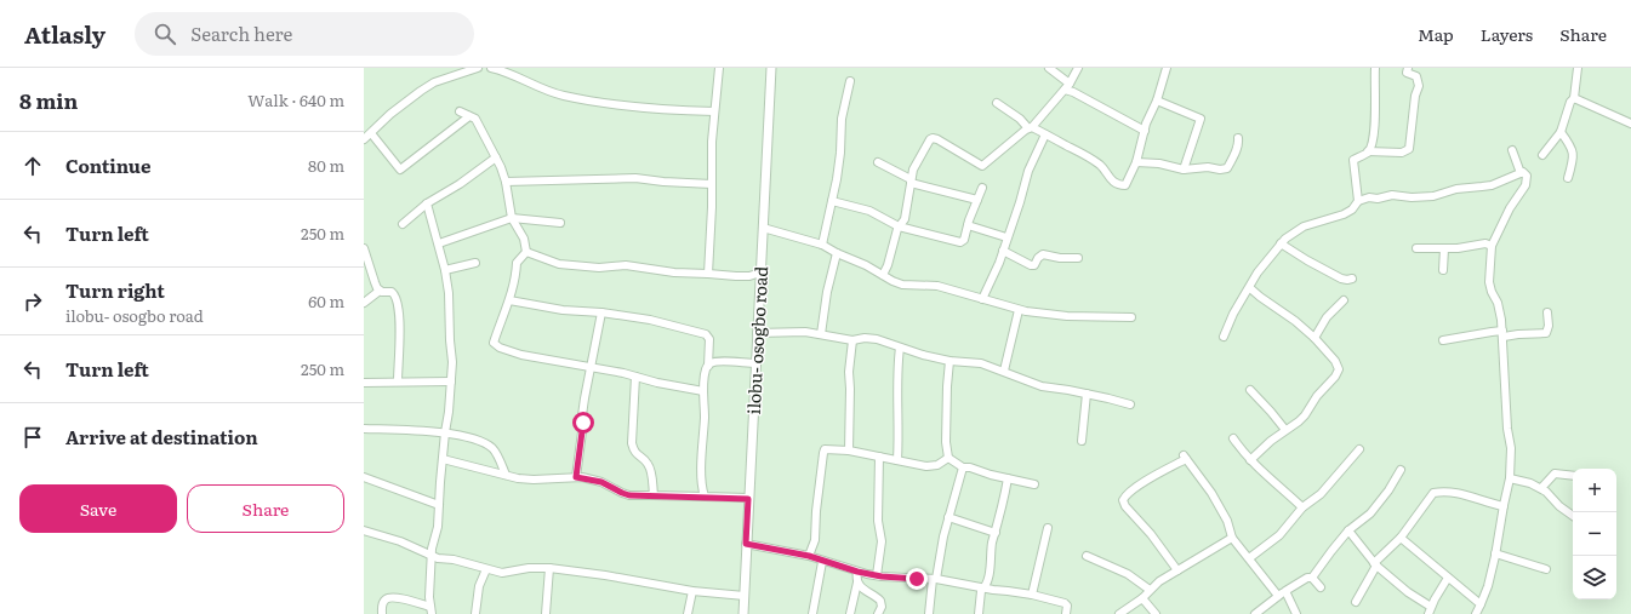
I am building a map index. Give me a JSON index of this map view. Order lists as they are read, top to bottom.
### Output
{
  "streets": {
    "main road": ["ilobu- osogbo road"]
  },
  "page": {
    "header": "Atlasly",
    "search": "Search here",
    "nav": ["Map", "Layers", "Share"],
    "heading": ["8 min", "Walk · 640 m"],
    "list": [
      ["Continue", "80 m"],
      ["Turn left", "250 m"],
      ["Turn right", "ilobu- osogbo road", "60 m"],
      ["Turn left", "250 m"],
      "Arrive at destination"
    ],
    "map_buttons": ["+", "−"],
    "buttons": ["Save", "Share"]
  }
}
